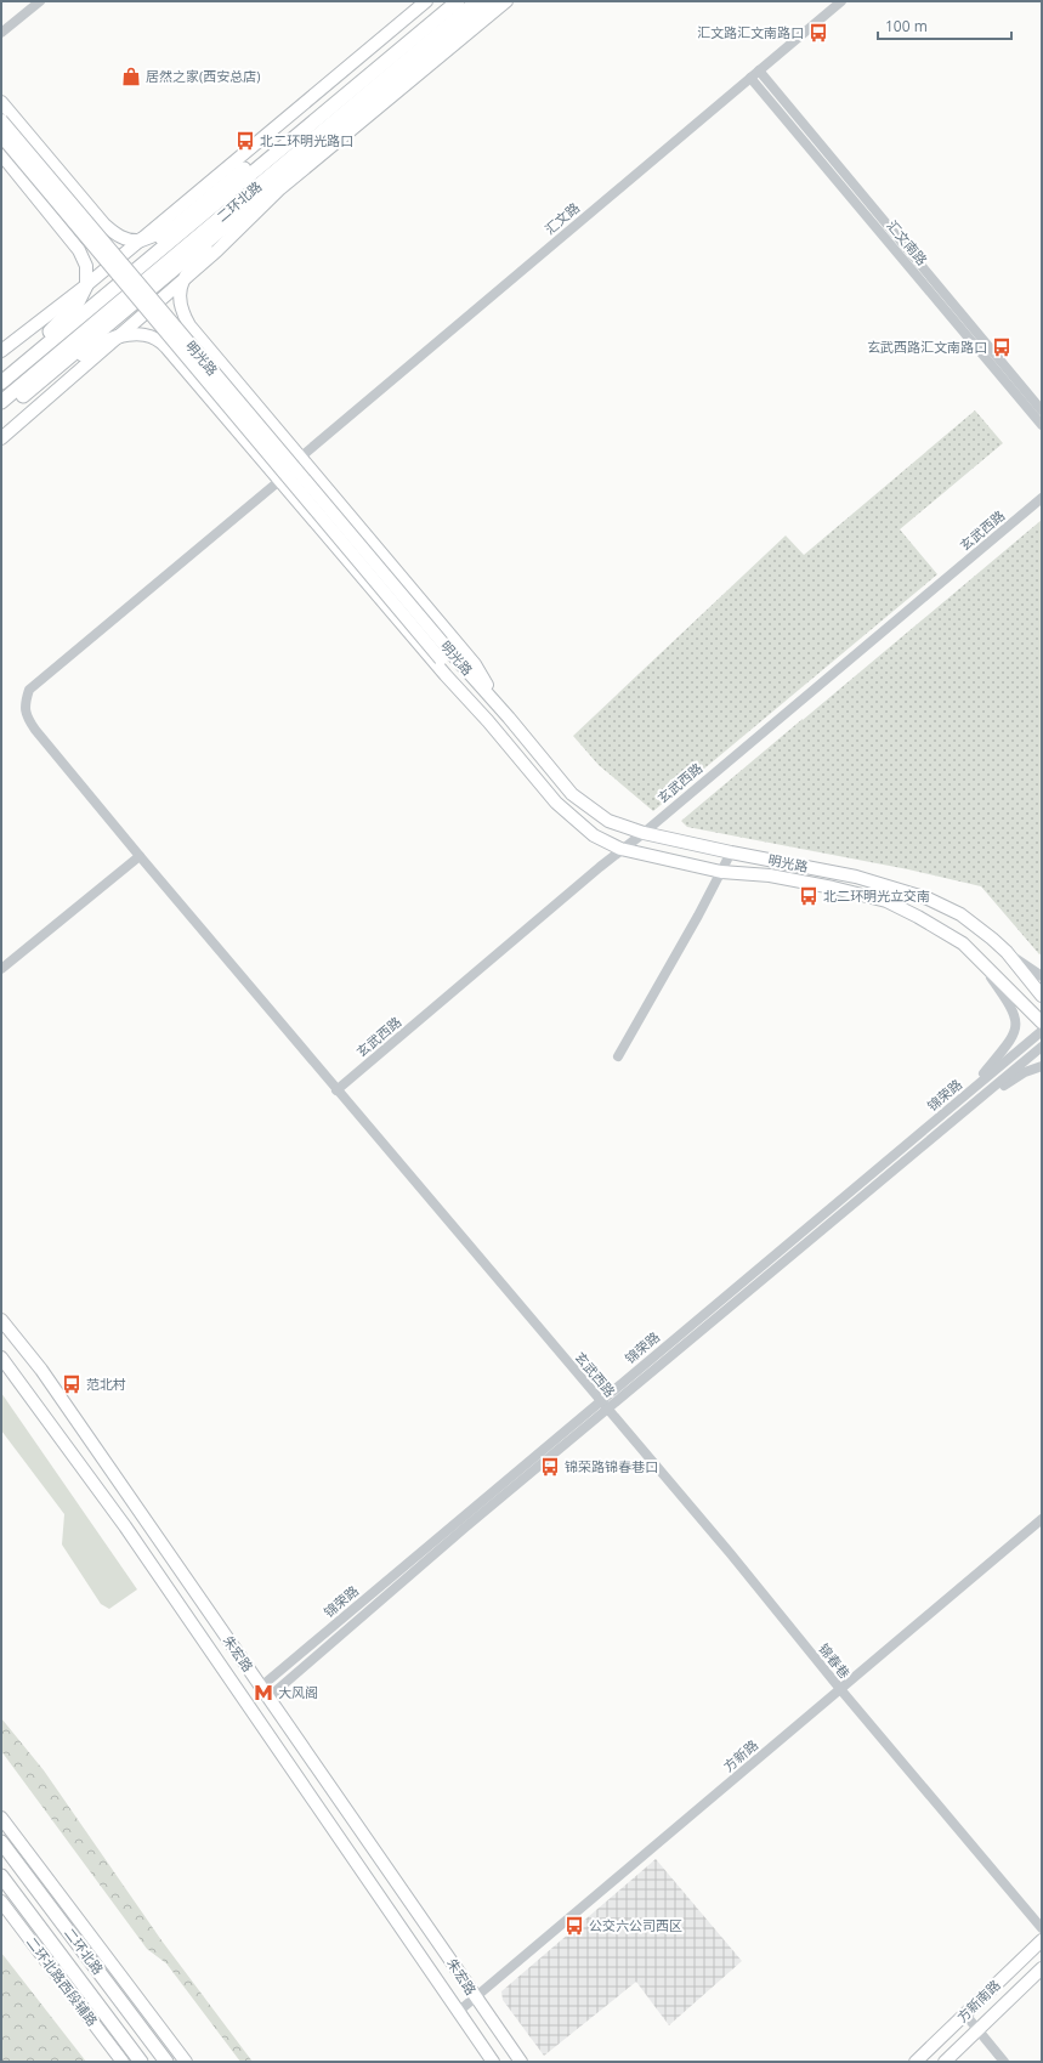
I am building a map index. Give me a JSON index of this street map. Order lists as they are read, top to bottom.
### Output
{
  "streets": {
    "highway": ["二环北路"],
    "main road": [
      "明光路",
      "朱宏路",
      "二环北路西段辅路",
      "方新南路"
    ],
    "street": [
      "汇文路",
      "汇文南路",
      "玄武西路",
      "锦荣路",
      "锦春巷",
      "方新路"
    ]
  },
  "crossings": [
    ["汇文路", "汇文南路"],
    ["明光路", "玄武西路"],
    ["玄武西路", "锦荣路"],
    ["玄武西路", "锦春巷"],
    ["锦荣路", "朱宏路"],
    ["锦荣路", "锦春巷"],
    ["朱宏路", "方新路"],
    ["锦春巷", "方新路"]
  ],
  "places": {
    "bus stop": [
      "汇文路汇文南路口",
      "北二环明光路口",
      "玄武西路汇文南路口",
      "北二环明光立交南",
      "范北村",
      "锦荣路锦春巷口",
      "公交六公司西区"
    ],
    "shop": ["居然之家(西安总店)"],
    "metro station": ["大风阁"]
  },
  "scale_bar": "100 m"
}
